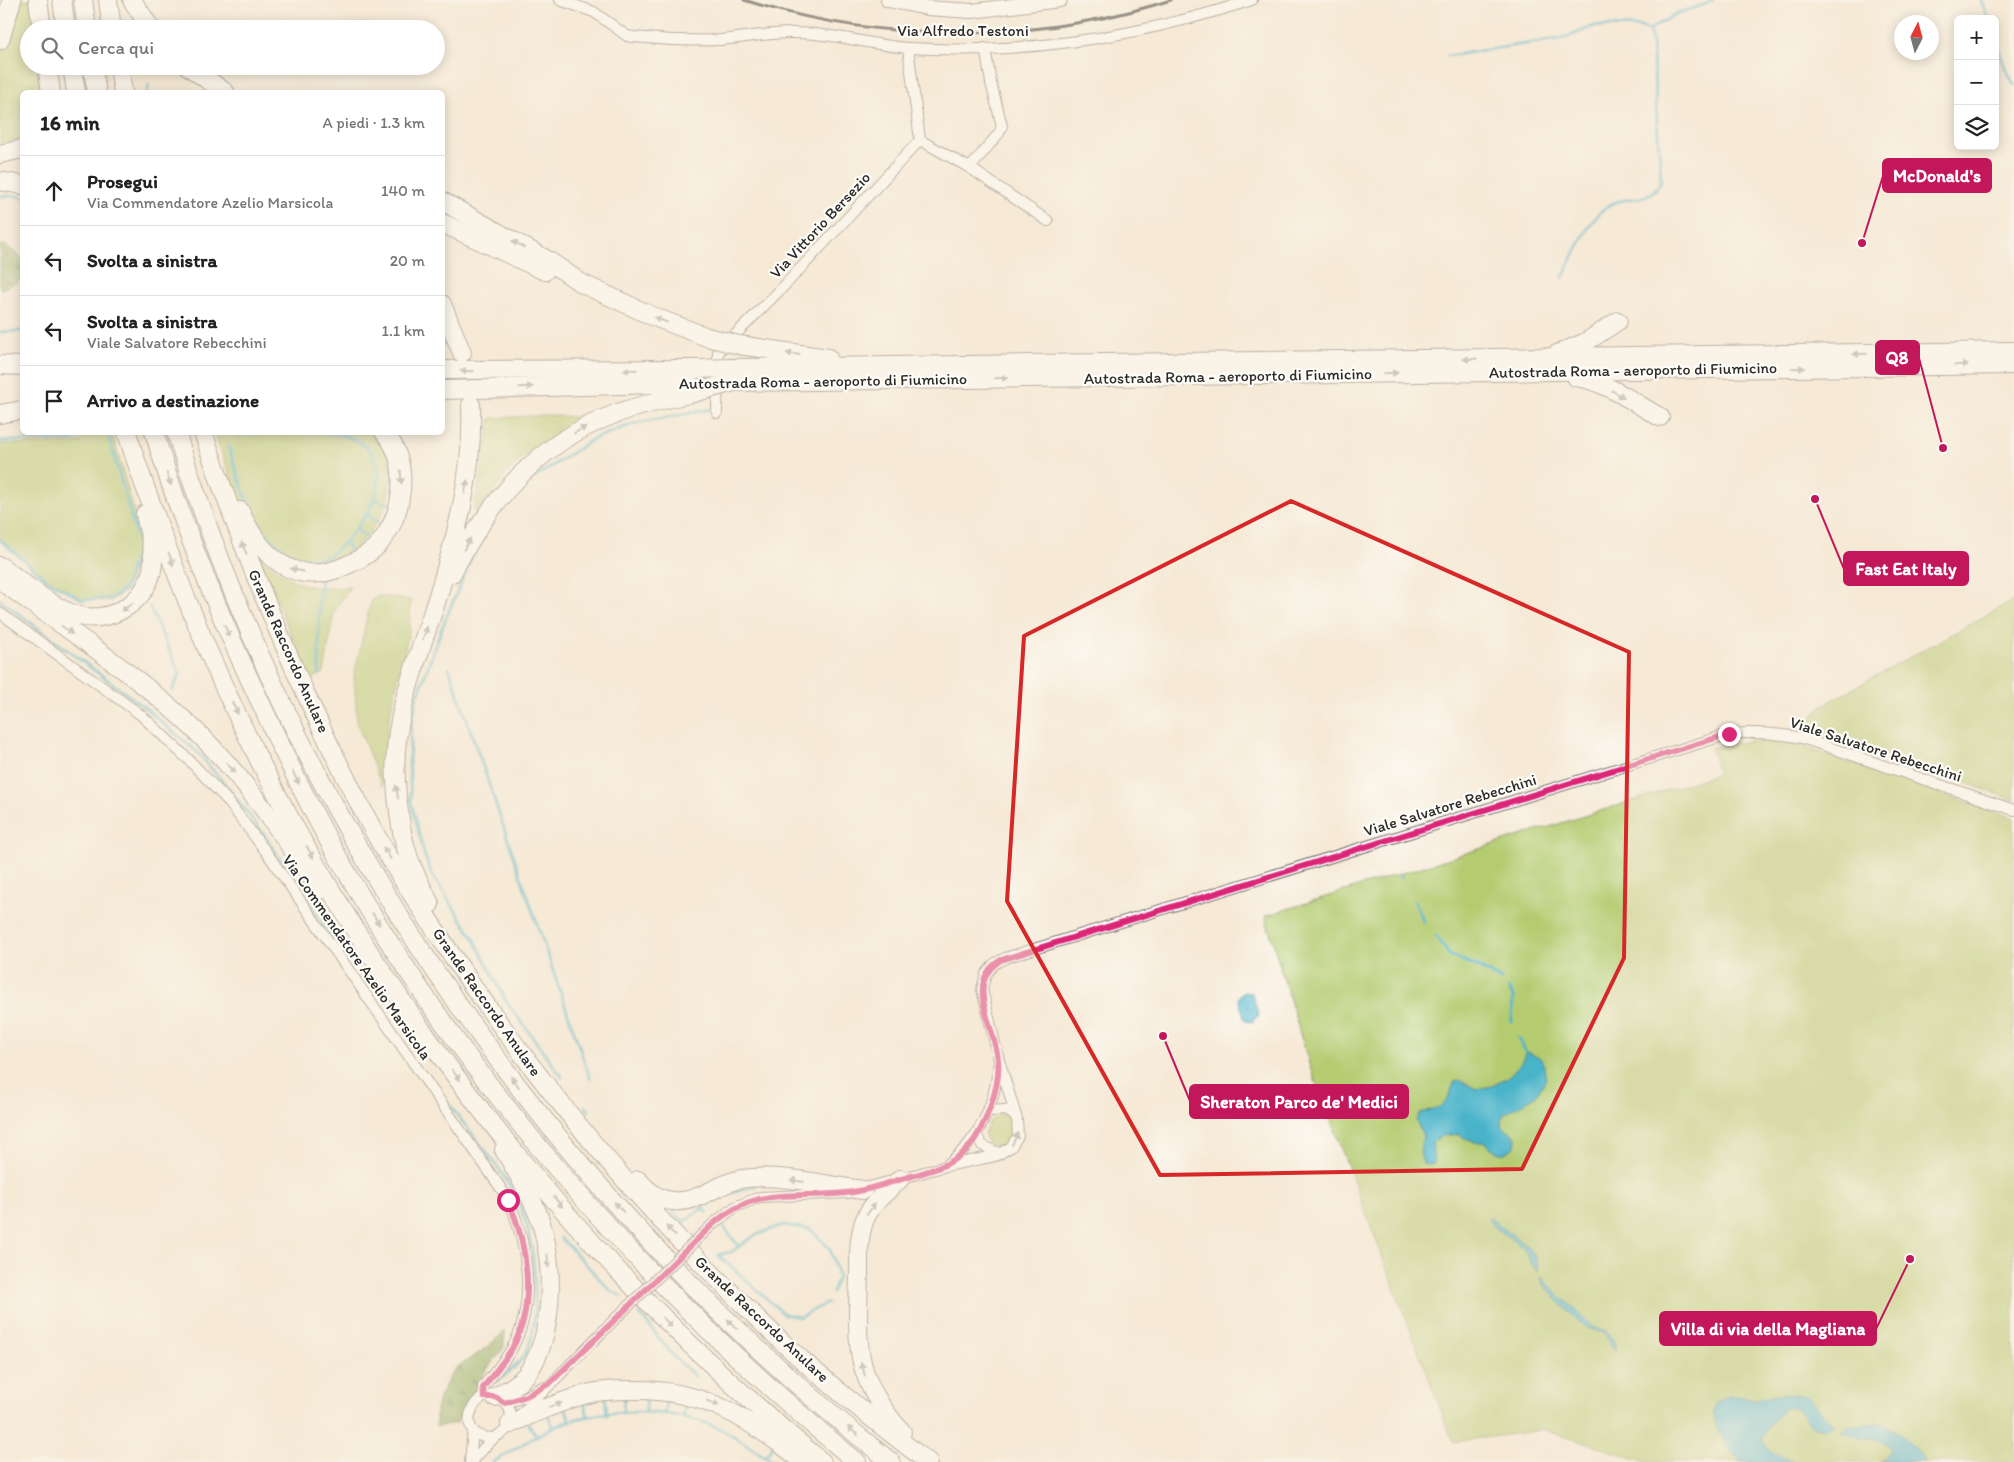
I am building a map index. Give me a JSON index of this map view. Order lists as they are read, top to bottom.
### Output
{
  "streets": {
    "highway": ["Autostrada Roma - aeroporto di Fiumicino", "Grande Raccordo Anulare"],
    "street": [
      "Via Alfredo Testoni",
      "Via Vittorio Bersezio",
      "Viale Salvatore Rebecchini",
      "Via Commendatore Azelio Marsicola"
    ]
  },
  "crossings": [
    ["Viale Salvatore Rebecchini", "Via Commendatore Azelio Marsicola"]
  ],
  "places": [
    "McDonald's",
    "Q8",
    "Fast Eat Italy",
    "Sheraton Parco de' Medici",
    "Villa di via della Magliana"
  ],
  "north": "top",
  "page": {
    "map_buttons": ["+", "−"],
    "search": "Cerca qui",
    "heading": ["16 min", "A piedi · 1.3 km"],
    "list": [
      ["Prosegui", "Via Commendatore Azelio Marsicola", "140 m"],
      ["Svolta a sinistra", "20 m"],
      ["Svolta a sinistra", "Viale Salvatore Rebecchini", "1.1 km"],
      "Arrivo a destinazione"
    ]
  }
}
